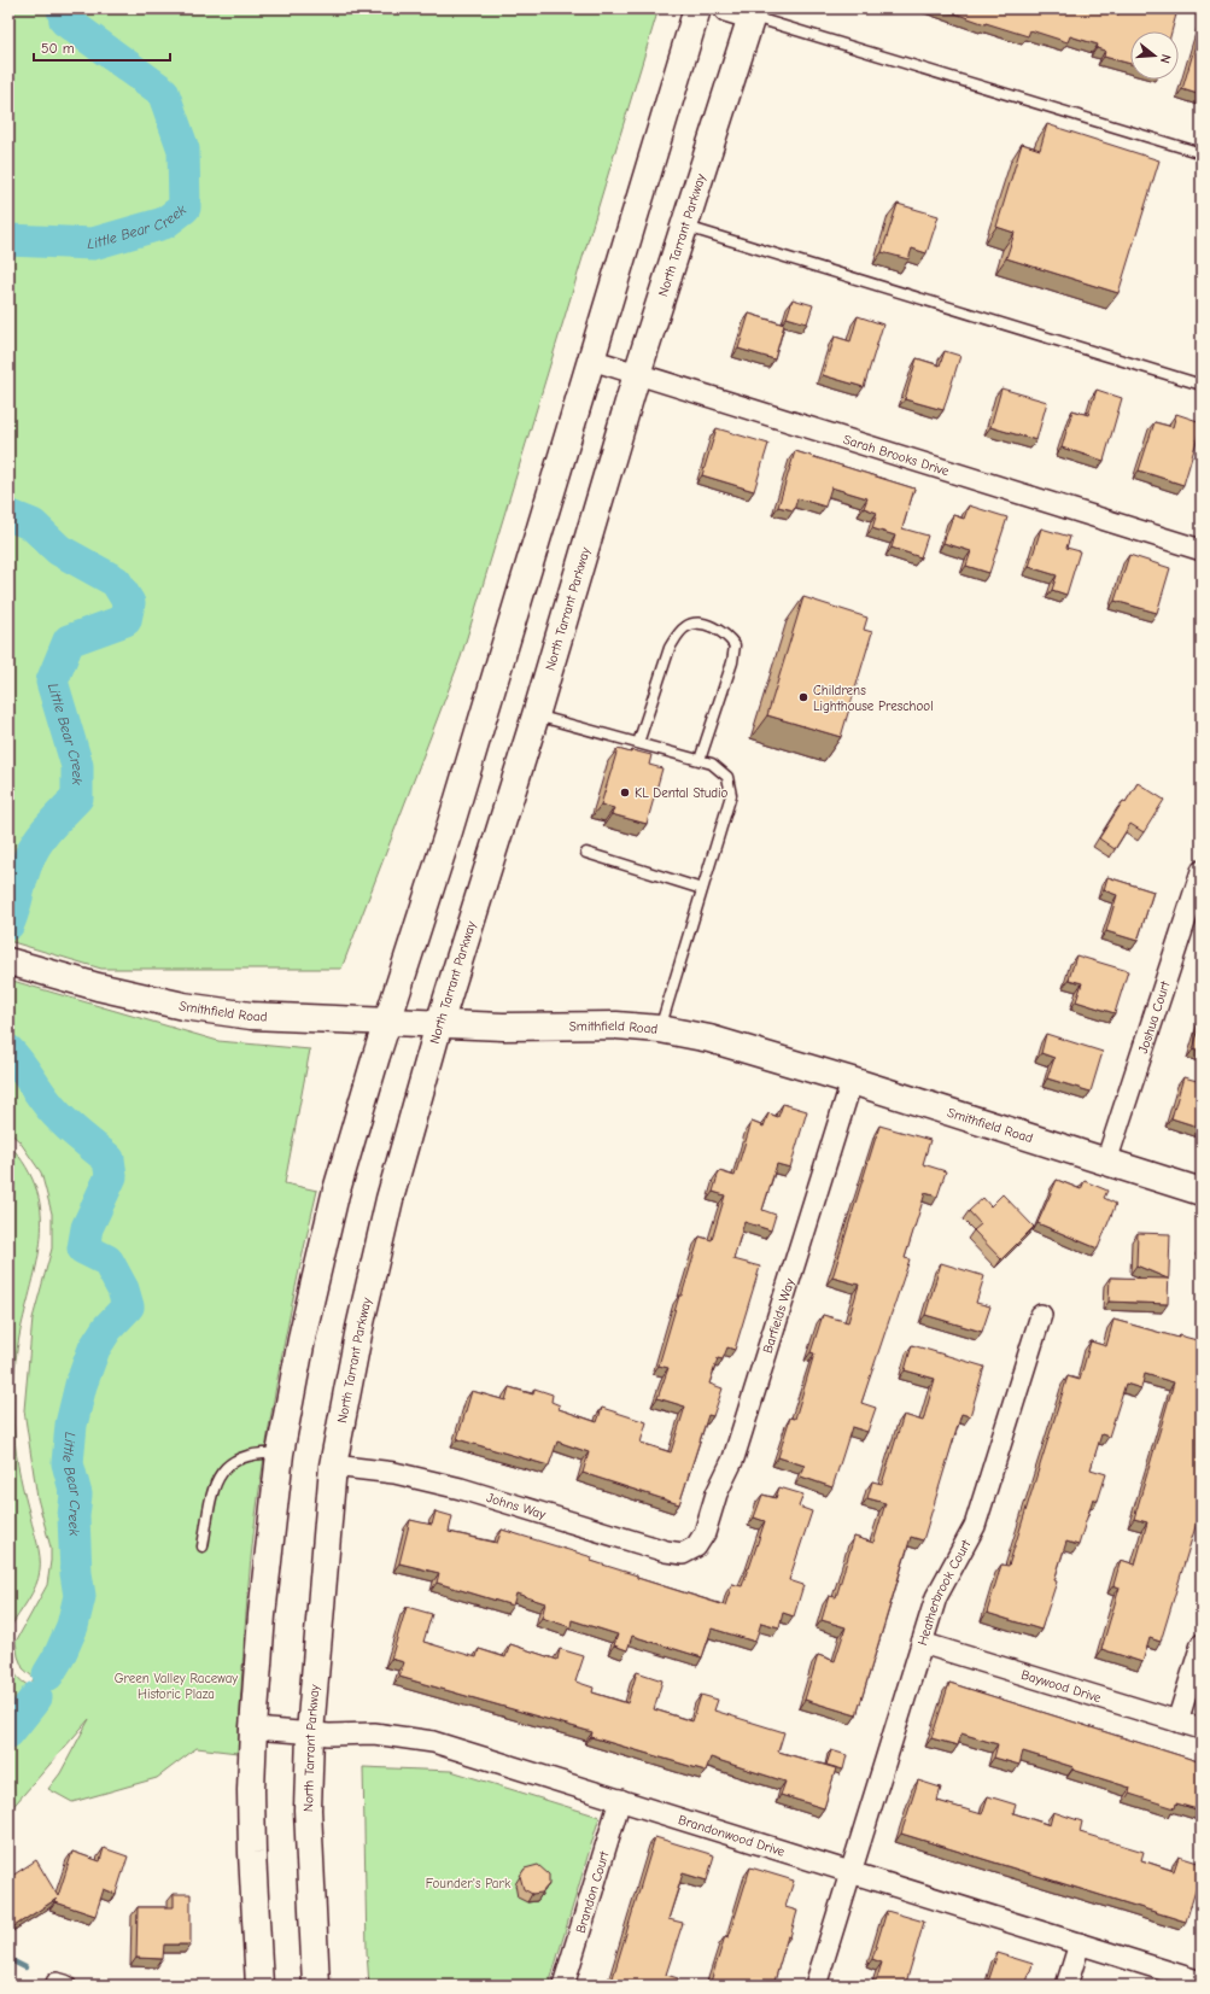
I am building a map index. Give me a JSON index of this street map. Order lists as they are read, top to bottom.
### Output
{
  "streets": {
    "main road": ["North Tarrant Parkway", "Smithfield Road"],
    "street": [
      "Sarah Brooks Drive",
      "Joshua Court",
      "Barfields Way",
      "Johns Way",
      "Heatherbrook Court",
      "Baywood Drive",
      "Brandonwood Drive",
      "Brandon Court"
    ]
  },
  "crossings": [
    ["North Tarrant Parkway", "Sarah Brooks Drive"],
    ["North Tarrant Parkway", "Smithfield Road"],
    ["North Tarrant Parkway", "Johns Way"],
    ["North Tarrant Parkway", "Brandonwood Drive"],
    ["Smithfield Road", "Joshua Court"],
    ["Smithfield Road", "Barfields Way"],
    ["Barfields Way", "Johns Way"],
    ["Heatherbrook Court", "Baywood Drive"],
    ["Heatherbrook Court", "Brandonwood Drive"],
    ["Brandonwood Drive", "Brandon Court"]
  ],
  "water": ["Little Bear Creek"],
  "parks": ["Green Valley Raceway Historic Plaza", "Founder's Park"],
  "places": ["Childrens Lighthouse Preschool", "KL Dental Studio"],
  "scale_bar": "50 m",
  "north": "right"
}
